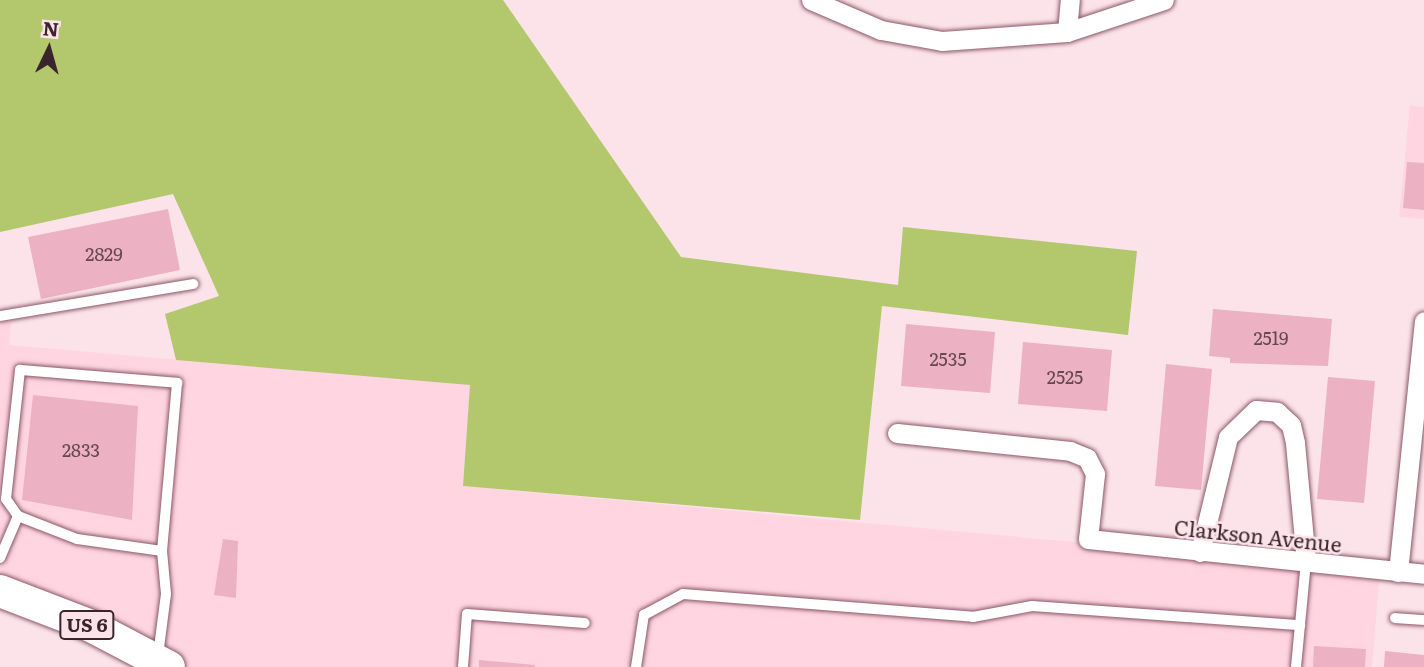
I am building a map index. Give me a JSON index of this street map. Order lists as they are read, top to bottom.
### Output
{
  "streets": {
    "main road": ["US 6"],
    "street": ["Clarkson Avenue"]
  },
  "house_numbers": [
    "2829",
    "2519",
    "2535",
    "2525",
    "2833"
  ],
  "north": "top"
}
